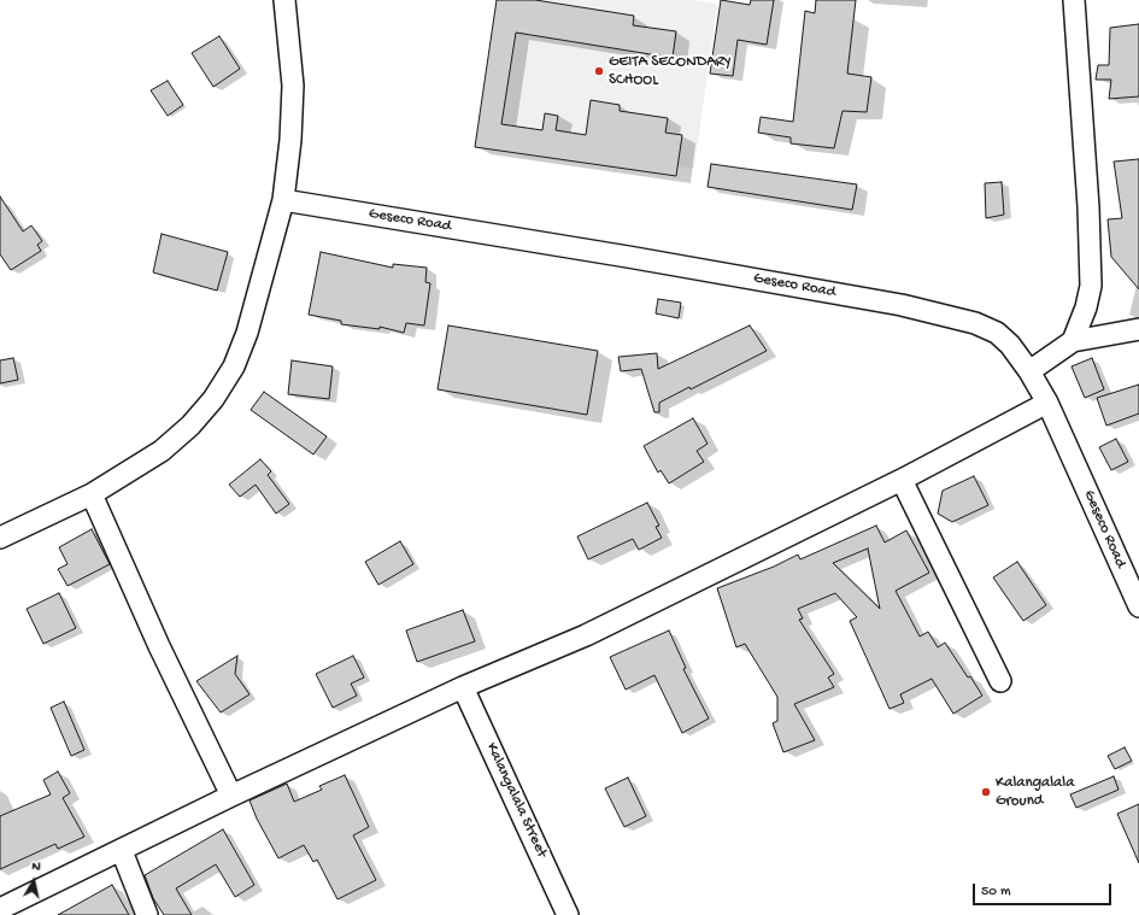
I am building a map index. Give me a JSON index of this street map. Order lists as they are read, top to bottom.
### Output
{
  "streets": {
    "street": ["Geseco Road", "Kalangalala Street"]
  },
  "places": ["GEITA SECONDARY SCHOOL", "Kalangalala Ground"],
  "scale_bar": "50 m",
  "north": "top"
}
